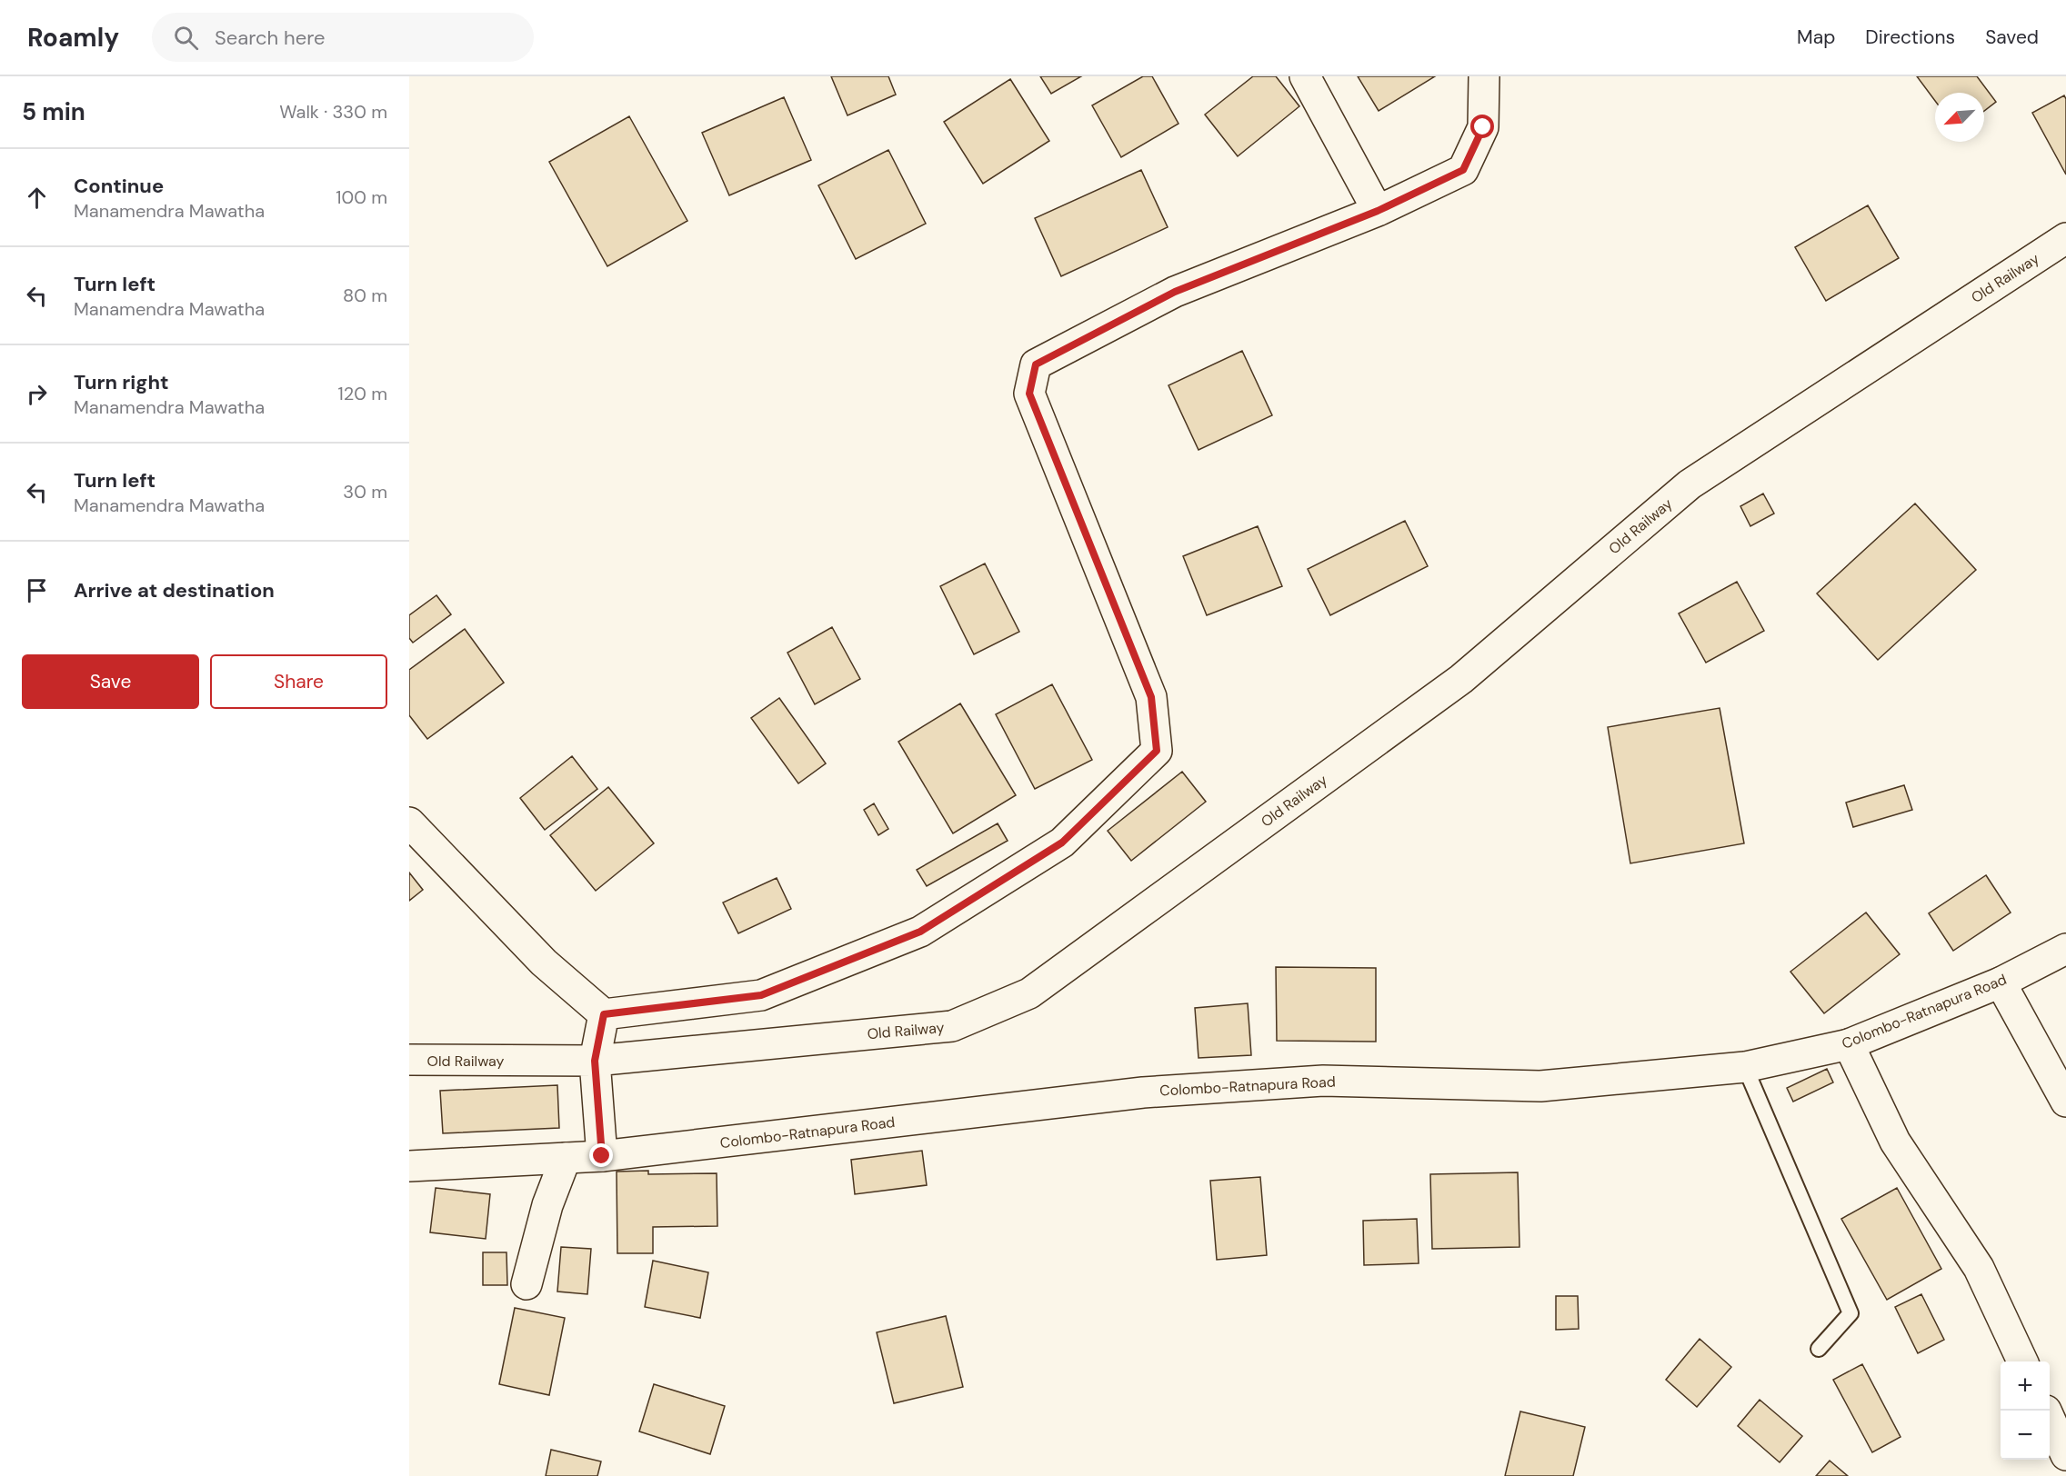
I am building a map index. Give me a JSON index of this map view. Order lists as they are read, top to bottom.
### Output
{
  "streets": {
    "main road": ["Old Railway", "Colombo-Ratnapura Road"]
  },
  "north": "bottom left",
  "page": {
    "header": "Roamly",
    "search": "Search here",
    "nav": ["Map", "Directions", "Saved"],
    "heading": ["5 min", "Walk · 330 m"],
    "list": [
      ["Continue", "Manamendra Mawatha", "100 m"],
      ["Turn left", "Manamendra Mawatha", "80 m"],
      ["Turn right", "Manamendra Mawatha", "120 m"],
      ["Turn left", "Manamendra Mawatha", "30 m"],
      "Arrive at destination"
    ],
    "buttons": ["Save", "Share"],
    "map_buttons": ["+", "−"]
  }
}
